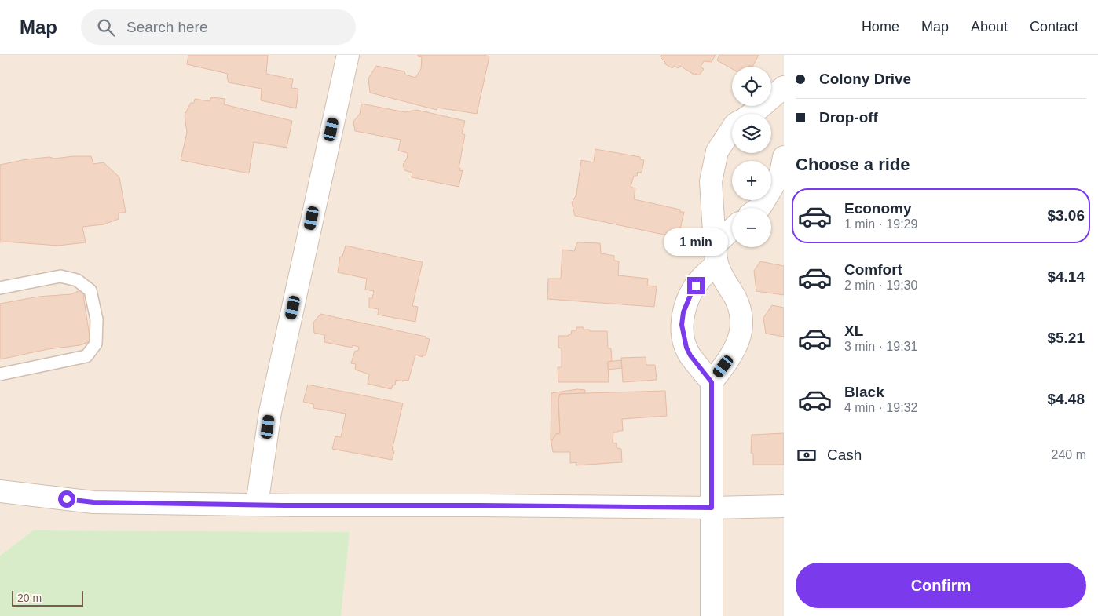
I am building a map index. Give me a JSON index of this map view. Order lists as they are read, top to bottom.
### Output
{
  "scale_bar": "20 m",
  "page": {
    "header": "Map",
    "search": "Search here",
    "nav": [
      "Home",
      "Map",
      "About",
      "Contact"
    ],
    "banner": ["Colony Drive", "Drop-off"],
    "map_buttons": ["+", "−"],
    "heading": "Choose a ride",
    "list": [
      {
        "name": "Economy",
        "note": "1 min · 19:29",
        "value": "$3.06"
      },
      {
        "name": "Comfort",
        "note": "2 min · 19:30",
        "value": "$4.14"
      },
      {
        "name": "XL",
        "note": "3 min · 19:31",
        "value": "$5.21"
      },
      {
        "name": "Black",
        "note": "4 min · 19:32",
        "value": "$4.48"
      }
    ],
    "bubble": "1 min",
    "pay": ["Cash", "240 m"],
    "buttons": "Confirm",
    "scale": "20 m"
  }
}
